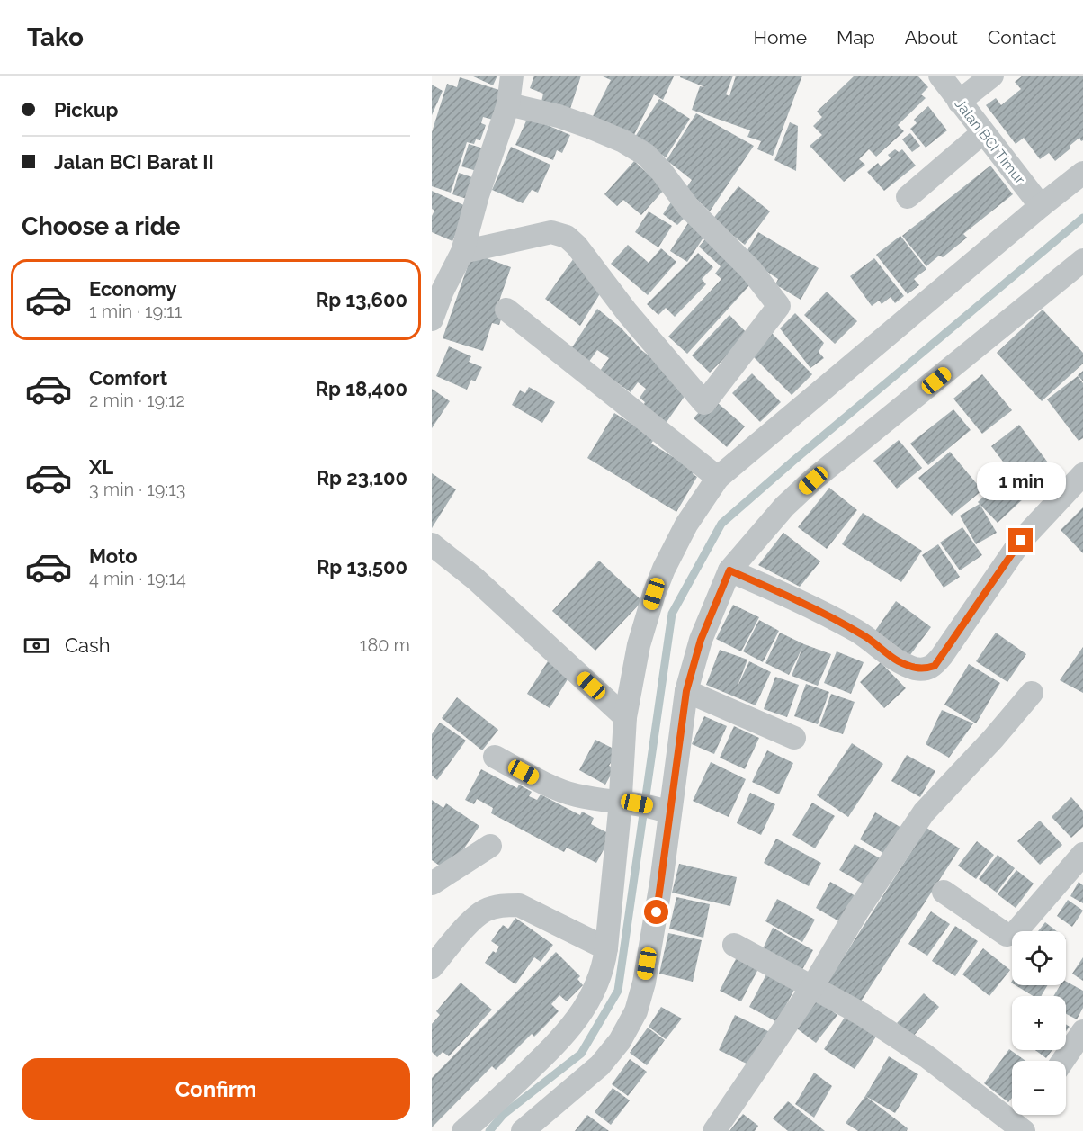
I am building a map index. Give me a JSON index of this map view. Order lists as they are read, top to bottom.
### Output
{
  "streets": {
    "street": ["Jalan BCI Timur"]
  },
  "page": {
    "header": "Tako",
    "nav": [
      "Home",
      "Map",
      "About",
      "Contact"
    ],
    "banner": ["Pickup", "Jalan BCI Barat II"],
    "heading": "Choose a ride",
    "list": [
      {
        "name": "Economy",
        "note": "1 min · 19:11",
        "value": "Rp 13,600"
      },
      {
        "name": "Comfort",
        "note": "2 min · 19:12",
        "value": "Rp 18,400"
      },
      {
        "name": "XL",
        "note": "3 min · 19:13",
        "value": "Rp 23,100"
      },
      {
        "name": "Moto",
        "note": "4 min · 19:14",
        "value": "Rp 13,500"
      }
    ],
    "bubble": "1 min",
    "pay": ["Cash", "180 m"],
    "map_buttons": ["+", "−"],
    "buttons": "Confirm"
  }
}
